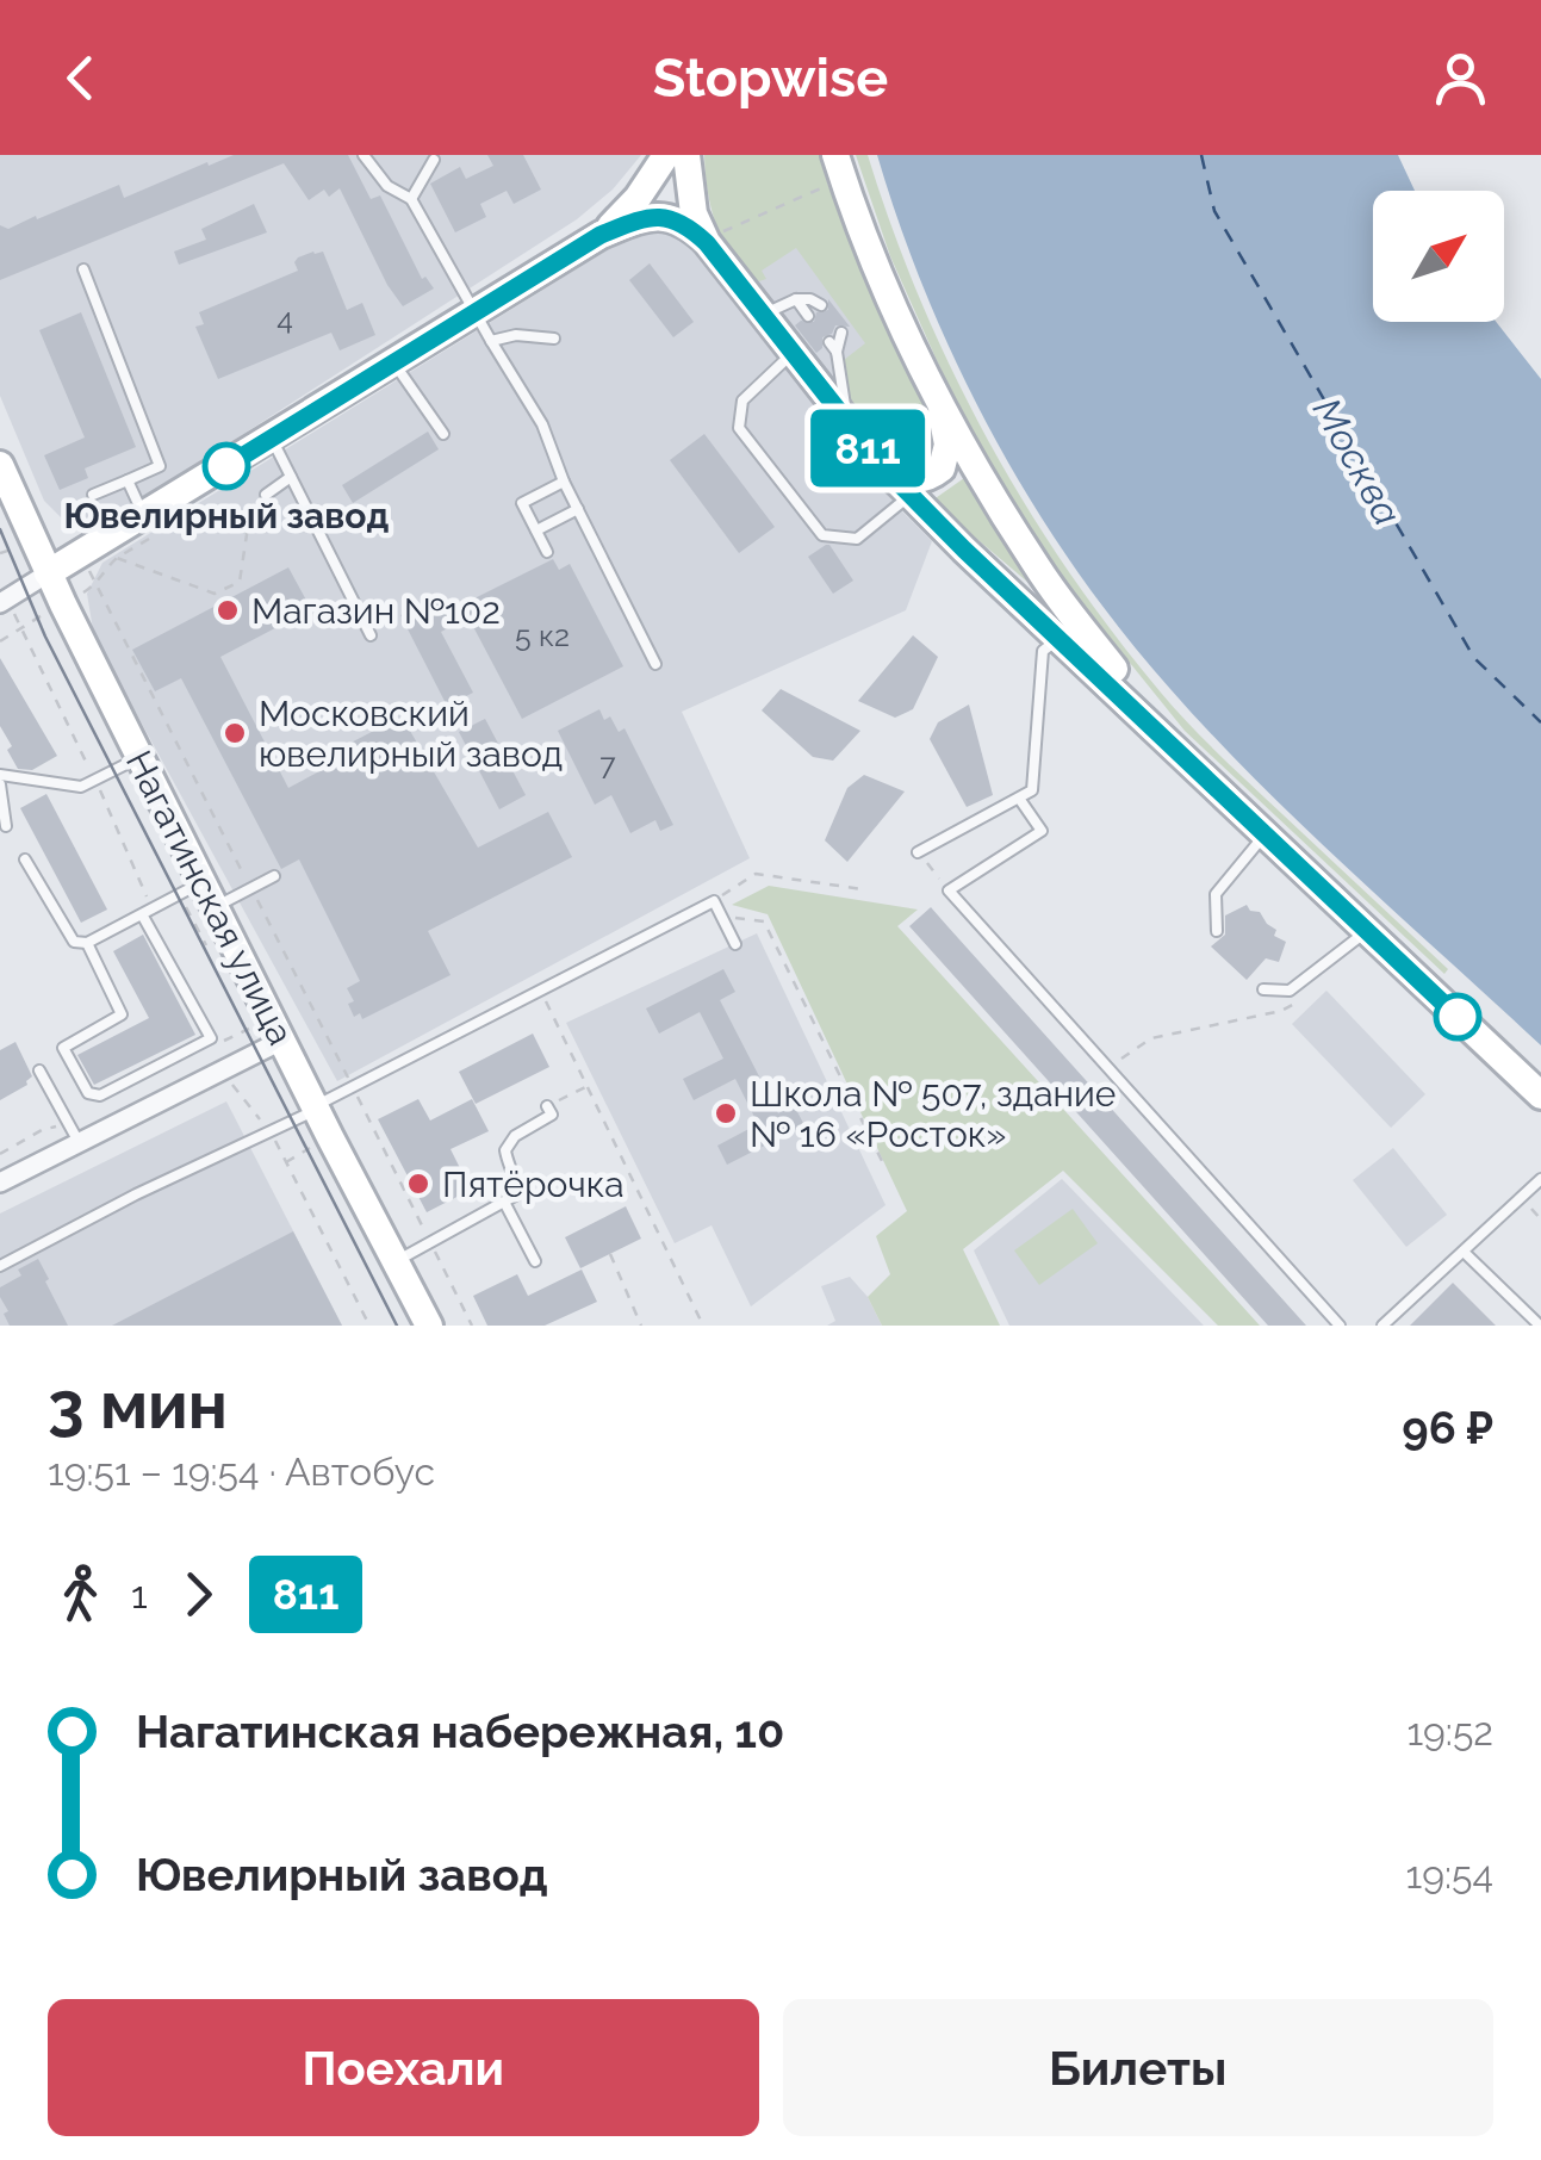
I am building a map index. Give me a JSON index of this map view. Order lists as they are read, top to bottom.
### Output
{
  "streets": {
    "main road": ["Нагатинская улица"]
  },
  "water": ["Москва"],
  "places": [
    "Ювелирный завод",
    "Магазин №102",
    "Московский ювелирный завод",
    "Школа № 507, здание № 16 «Росток»",
    "Пятёрочка"
  ],
  "lines": ["bus line 811"],
  "house_numbers": ["4", "5 к2", "7"],
  "north": "top right",
  "page": {
    "header": "Stopwise",
    "on_map": "811",
    "heading": ["3 мин", "19:51 – 19:54 · Автобус", "96 ₽"],
    "legs": ["1", "811"],
    "list": [
      {
        "name": "Нагатинская набережная, 10",
        "value": "19:52"
      },
      {
        "name": "Ювелирный завод",
        "value": "19:54"
      }
    ],
    "buttons": ["Поехали", "Билеты"]
  }
}
